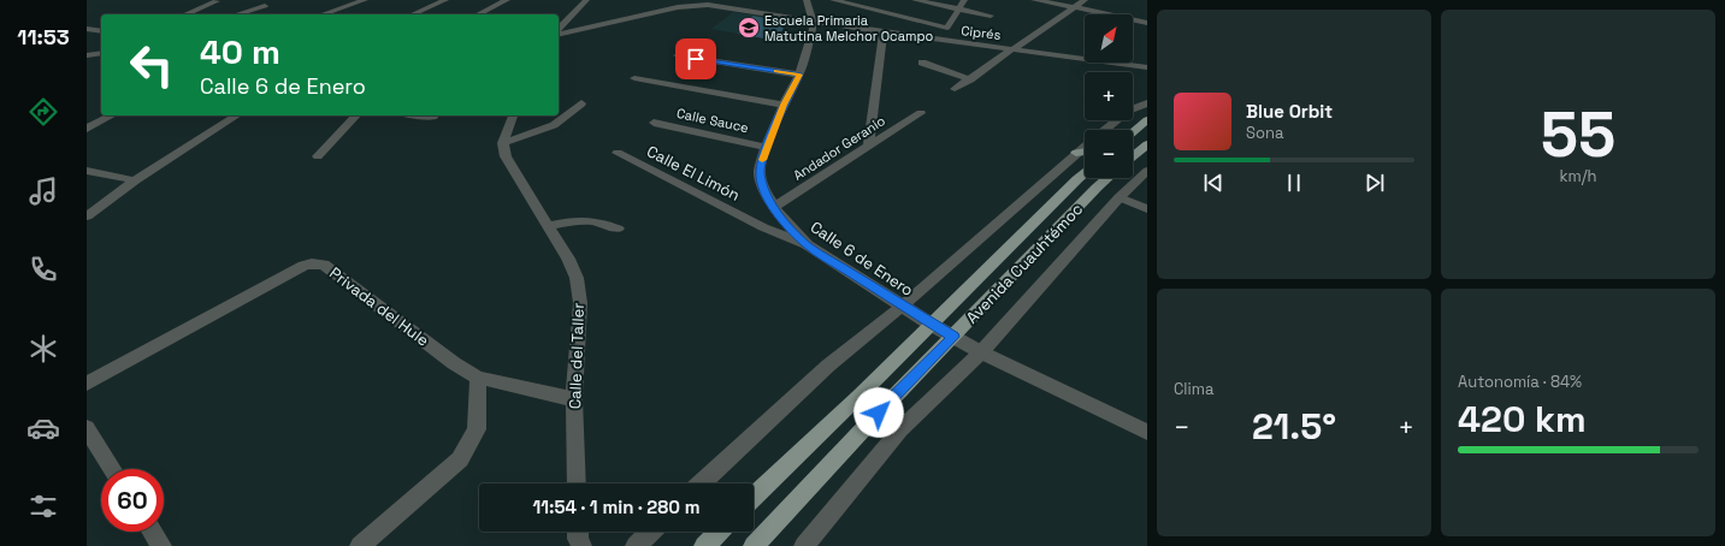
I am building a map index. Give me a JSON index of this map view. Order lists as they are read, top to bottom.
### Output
{
  "streets": {
    "main road": ["Avenida Cuauhtémoc"],
    "street": [
      "Ciprés",
      "Calle Sauce",
      "Andador Geranio",
      "Calle El Limón",
      "Calle 6 de Enero",
      "Privada del Hule",
      "Calle del Taller"
    ]
  },
  "crossings": [
    ["Ciprés", "Calle 6 de Enero"],
    ["Calle Sauce", "Calle 6 de Enero"],
    ["Andador Geranio", "Calle 6 de Enero"],
    ["Calle El Limón", "Calle 6 de Enero"],
    ["Calle 6 de Enero", "Avenida Cuauhtémoc"],
    ["Privada del Hule", "Calle del Taller"]
  ],
  "places": {
    "school or university": ["Escuela Primaria Matutina Melchor Ocampo"]
  },
  "north": "top right",
  "page": {
    "tabs": "11:53",
    "tile": [
      ["55", "km/h"],
      "Clima",
      ["Autonomía · 84%", "420 km"]
    ],
    "map_buttons": ["+", "−"],
    "turn": ["40 m", "Calle 6 de Enero"],
    "song": ["Blue Orbit", "Sona"],
    "heat": ["−", "21.5°", "+"],
    "limit": "60",
    "trip": "11:54 · 1 min · 280 m"
  }
}
